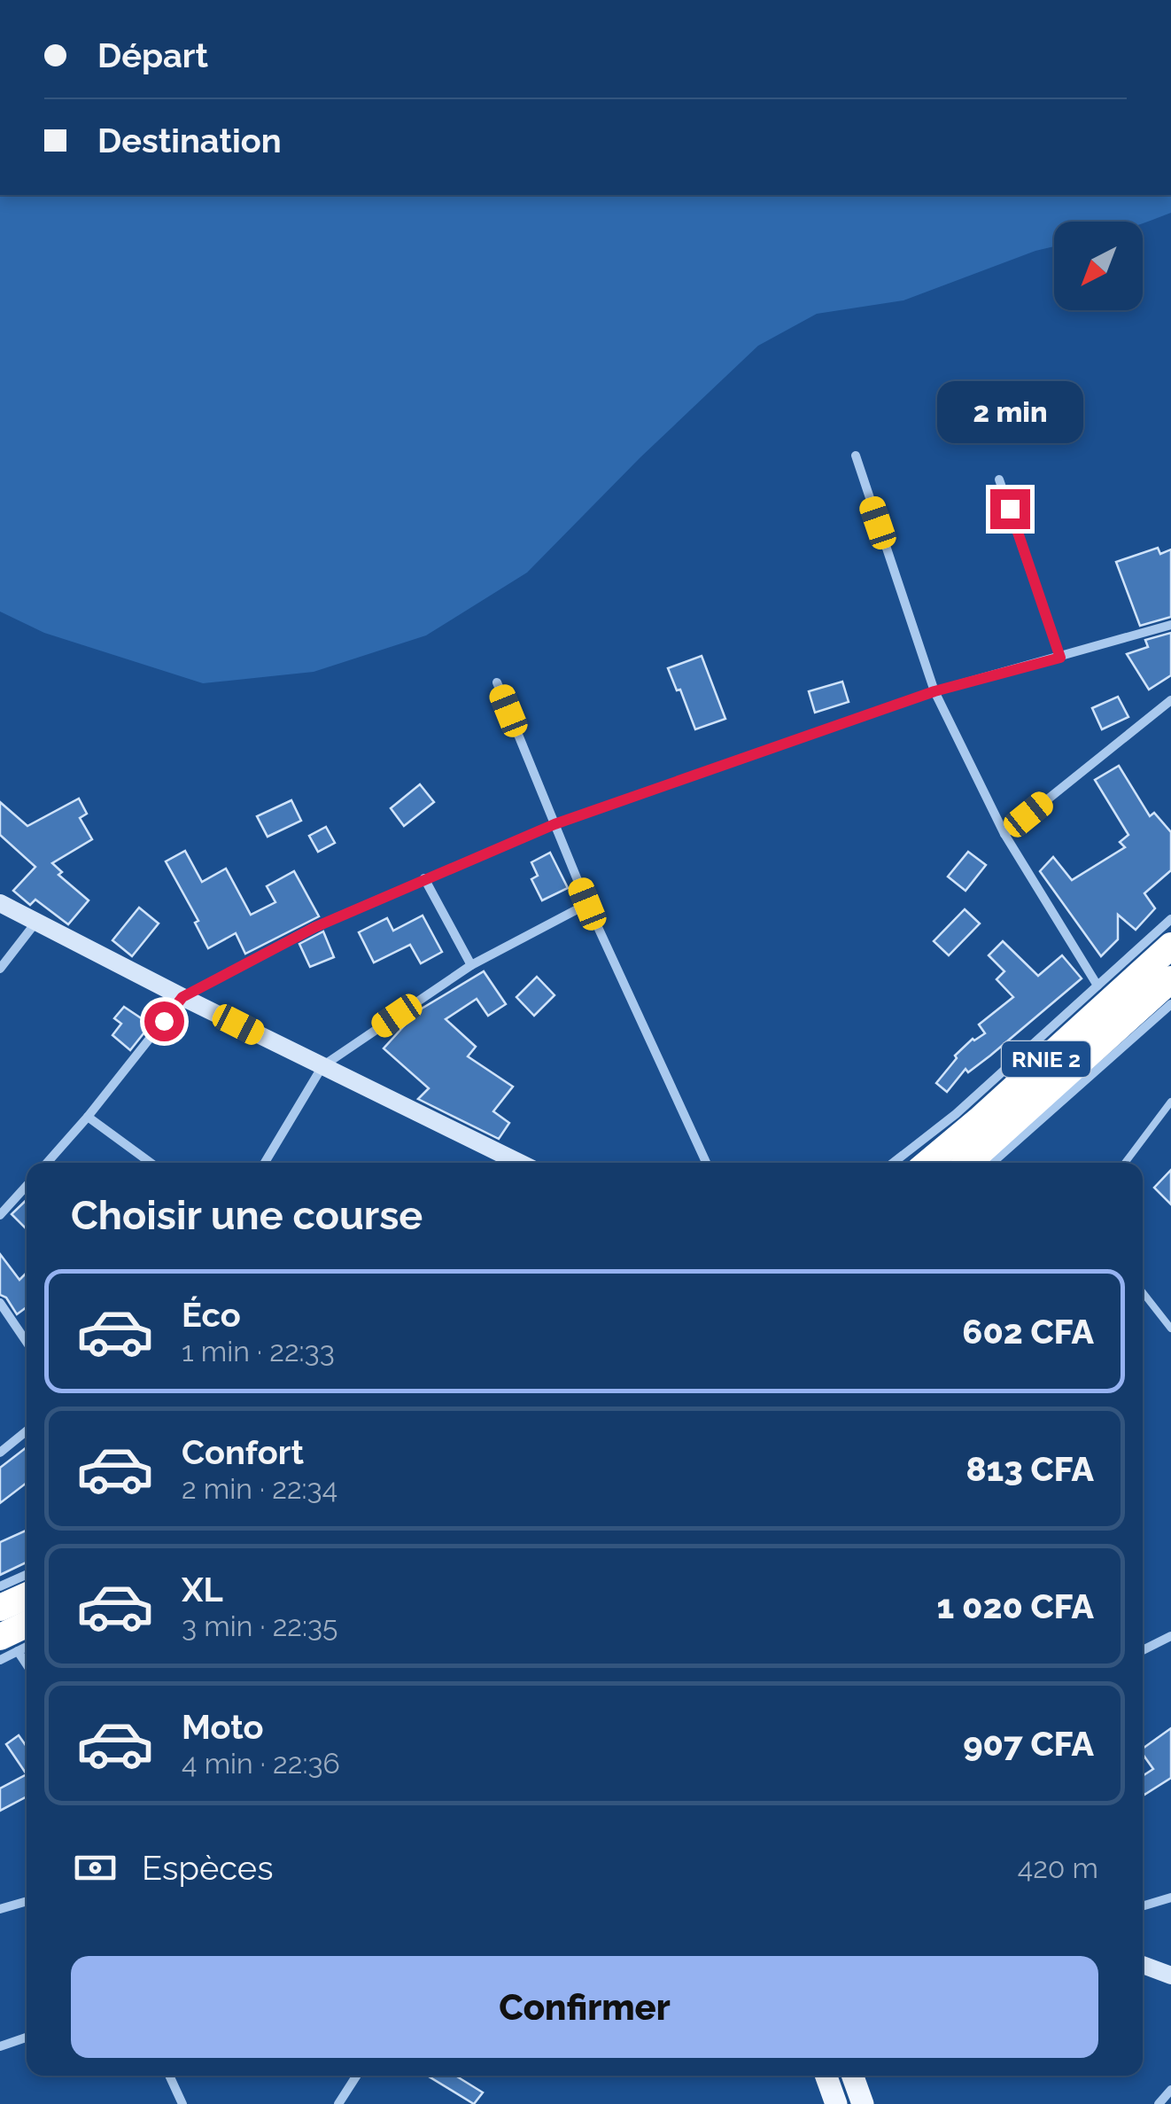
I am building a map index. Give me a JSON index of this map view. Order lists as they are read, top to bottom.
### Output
{
  "streets": {
    "highway": ["RNIE 2"]
  },
  "north": "bottom left",
  "page": {
    "banner": ["Départ", "Destination"],
    "bubble": "2 min",
    "heading": "Choisir une course",
    "list": [
      {
        "name": "Éco",
        "note": "1 min · 22:33",
        "value": "602 CFA"
      },
      {
        "name": "Confort",
        "note": "2 min · 22:34",
        "value": "813 CFA"
      },
      {
        "name": "XL",
        "note": "3 min · 22:35",
        "value": "1 020 CFA"
      },
      {
        "name": "Moto",
        "note": "4 min · 22:36",
        "value": "907 CFA"
      }
    ],
    "pay": ["Espèces", "420 m"],
    "buttons": "Confirmer"
  }
}
